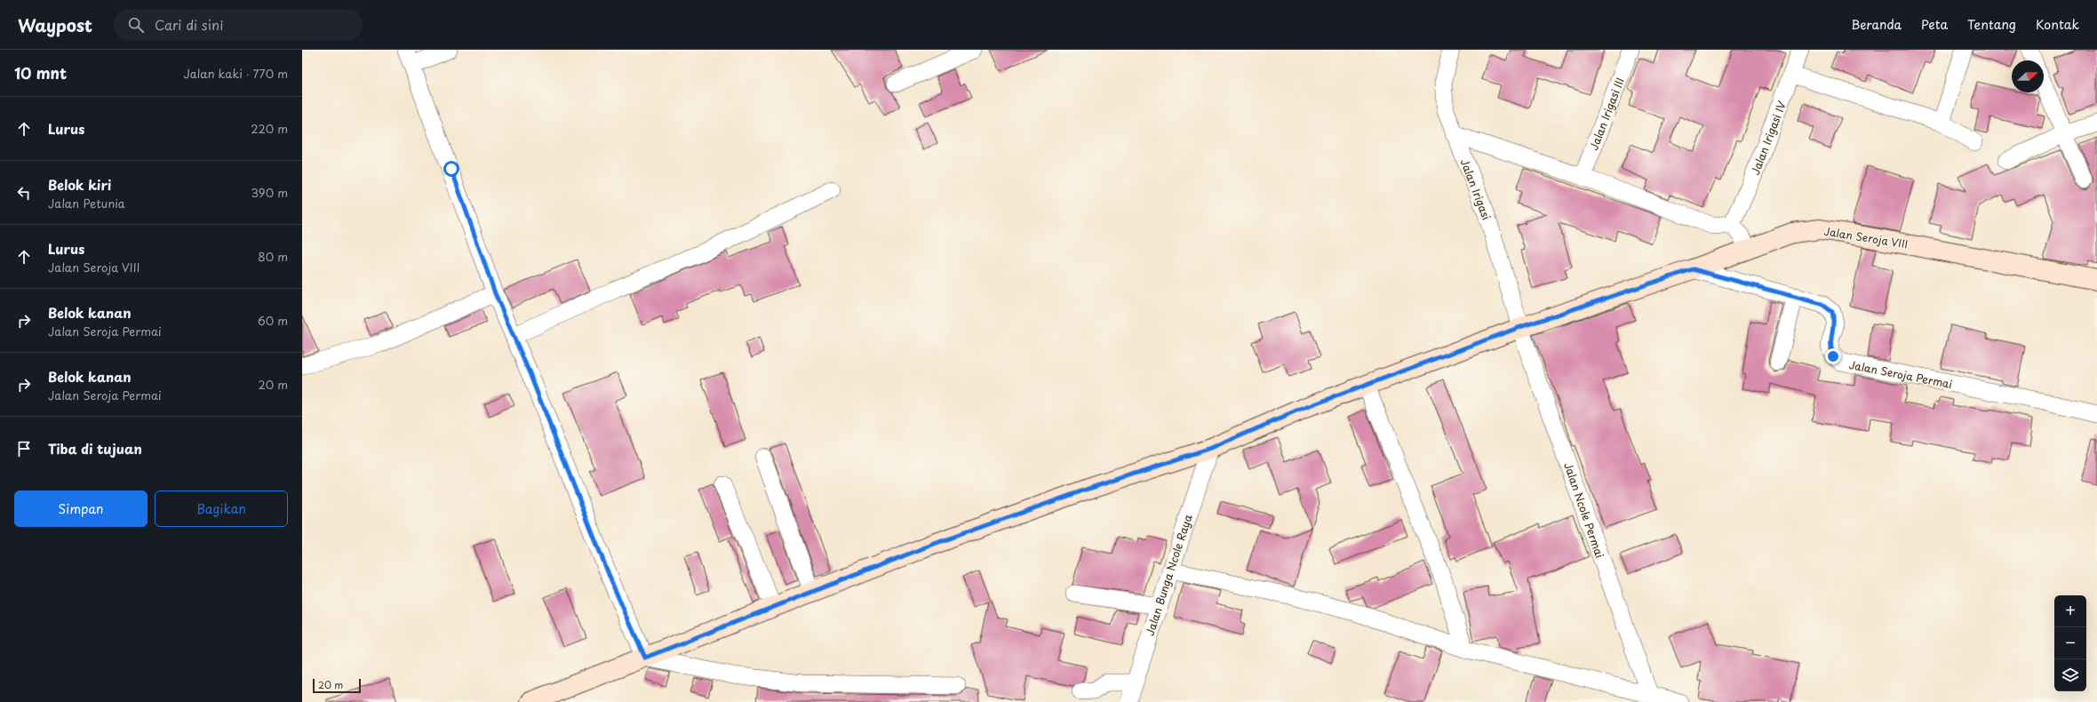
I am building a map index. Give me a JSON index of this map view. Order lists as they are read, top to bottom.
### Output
{
  "streets": {
    "street": [
      "Jalan Irigasi III",
      "Jalan Irigasi IV",
      "Jalan Irigasi",
      "Jalan Seroja VIII",
      "Jalan Seroja Permai",
      "Jalan Ncole Permai",
      "Jalan Bunga Ncole Raya"
    ]
  },
  "crossings": [
    ["Jalan Irigasi", "Jalan Seroja VIII"],
    ["Jalan Irigasi", "Jalan Ncole Permai"],
    ["Jalan Seroja VIII", "Jalan Seroja Permai"],
    ["Jalan Seroja VIII", "Jalan Ncole Permai"],
    ["Jalan Seroja VIII", "Jalan Bunga Ncole Raya"]
  ],
  "scale_bar": "20 m",
  "north": "right",
  "page": {
    "header": "Waypost",
    "search": "Cari di sini",
    "nav": [
      "Beranda",
      "Peta",
      "Tentang",
      "Kontak"
    ],
    "heading": ["10 mnt", "Jalan kaki · 770 m"],
    "list": [
      ["Lurus", "220 m"],
      ["Belok kiri", "Jalan Petunia", "390 m"],
      ["Lurus", "Jalan Seroja VIII", "80 m"],
      ["Belok kanan", "Jalan Seroja Permai", "60 m"],
      ["Belok kanan", "Jalan Seroja Permai", "20 m"],
      "Tiba di tujuan"
    ],
    "buttons": ["Simpan", "Bagikan"],
    "map_buttons": ["+", "−"],
    "scale": "20 m"
  }
}
